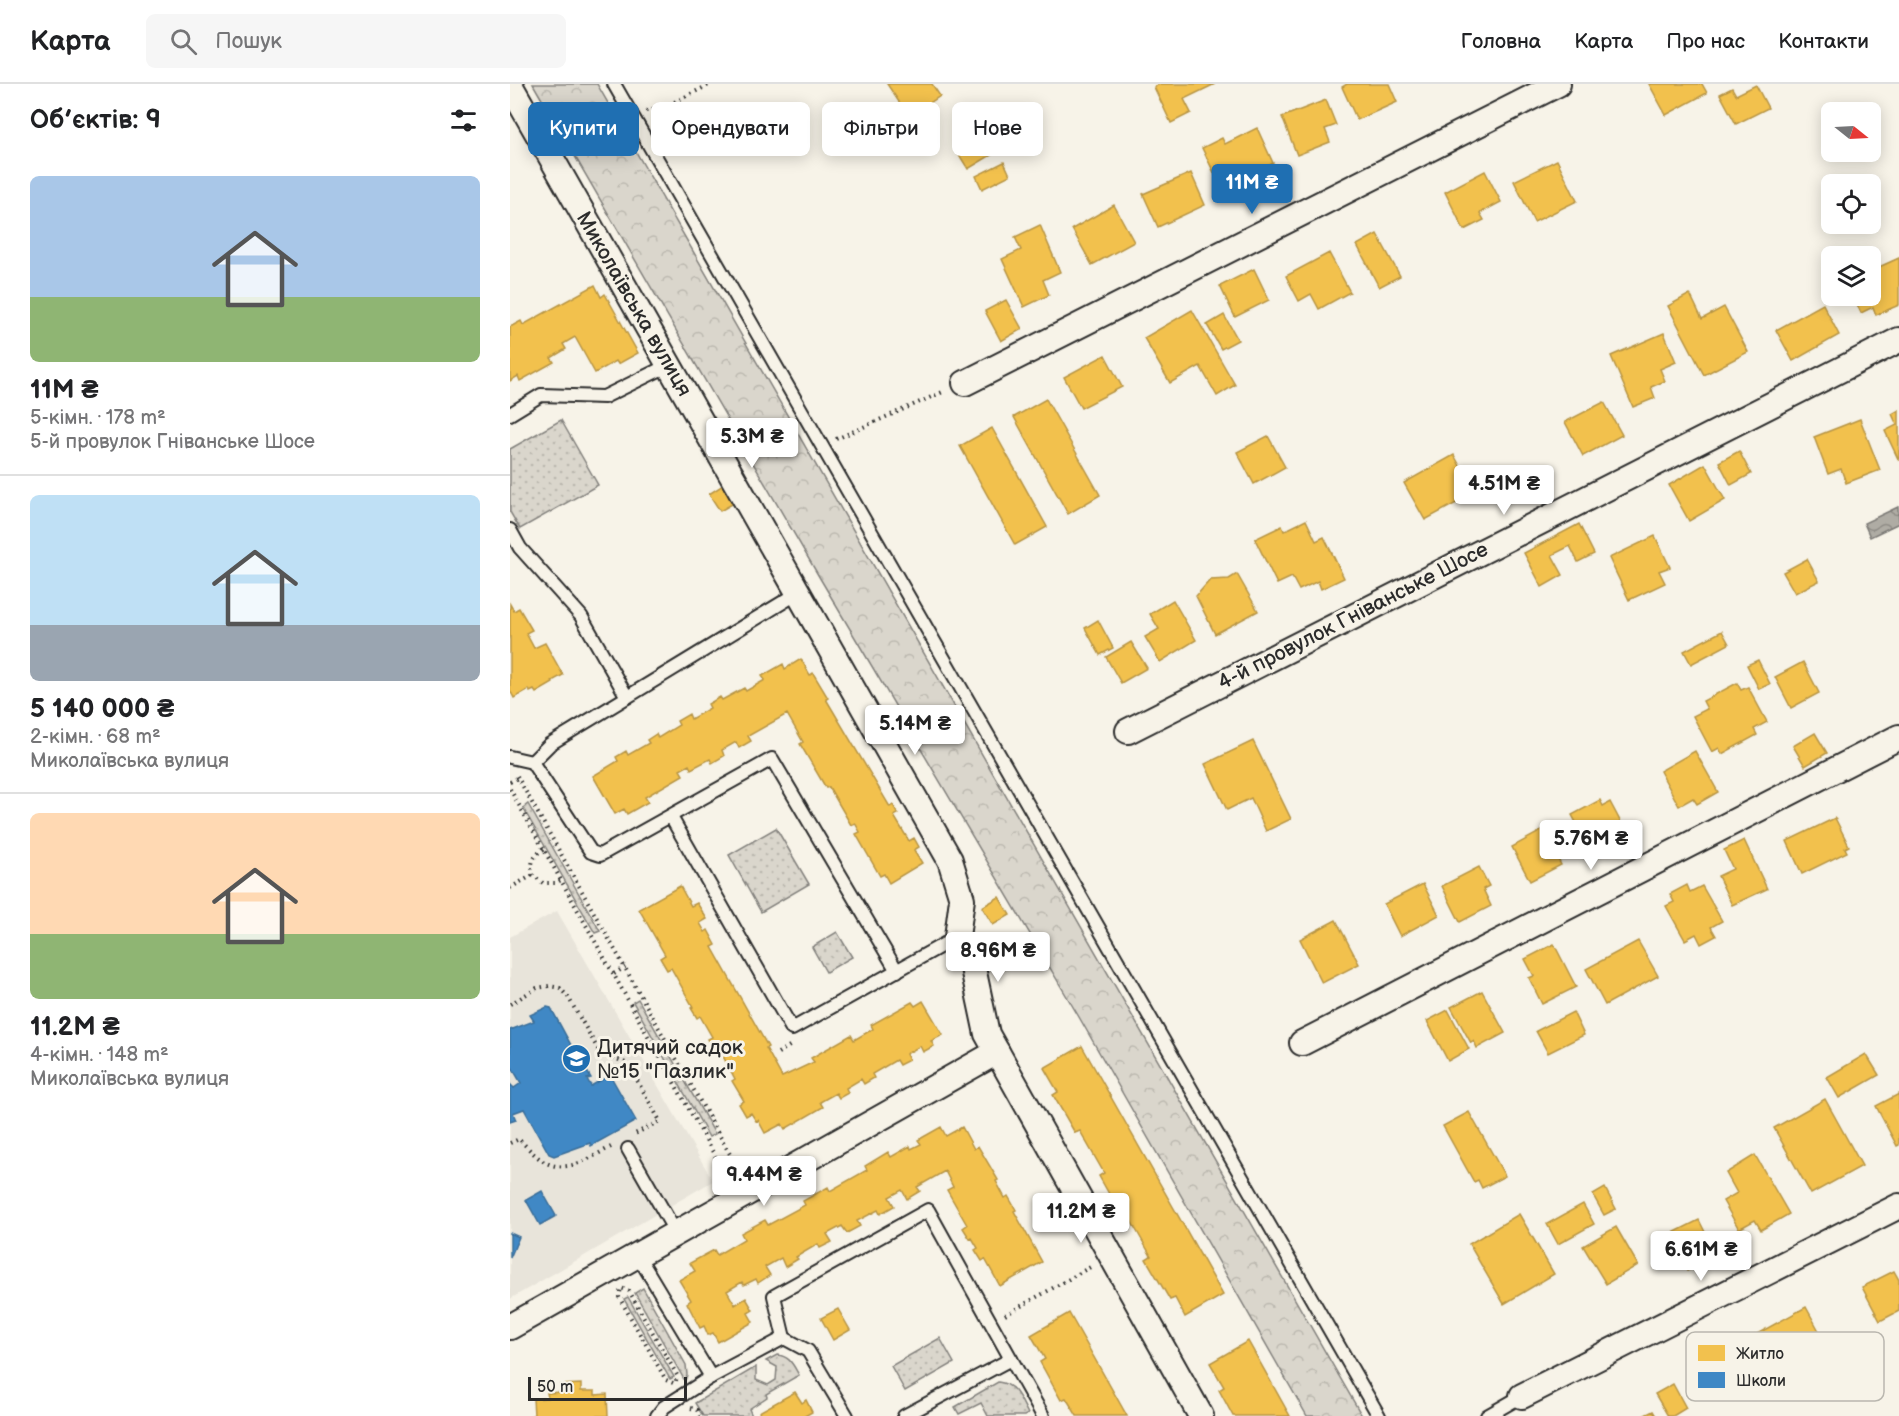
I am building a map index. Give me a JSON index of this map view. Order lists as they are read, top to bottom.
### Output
{
  "streets": {
    "street": ["Миколаївська вулиця", "4-й провулок Гніванське Шосе"]
  },
  "places": {
    "school or university": ["Дитячий садок №15 \"Пазлик\""]
  },
  "legend": ["Житло", "Школи"],
  "scale_bar": "50 m",
  "north": "right",
  "page": {
    "header": "Карта",
    "search": "Пошук",
    "nav": [
      "Головна",
      "Карта",
      "Про нас",
      "Контакти"
    ],
    "heading": "Об’єктів: 9",
    "chip": [
      "Купити",
      "Орендувати",
      "Фільтри",
      "Нове"
    ],
    "list": [
      {
        "name": "11M ₴",
        "note": "5-кімн. · 178 m² · 5-й провулок Гніванське Шосе"
      },
      {
        "name": "5 140 000 ₴",
        "note": "2-кімн. · 68 m² · Миколаївська вулиця"
      },
      {
        "name": "11.2M ₴",
        "note": "4-кімн. · 148 m² · Миколаївська вулиця"
      }
    ],
    "price": [
      "11M ₴",
      "5.3M ₴",
      "4.51M ₴",
      "5.14M ₴",
      "5.76M ₴",
      "8.96M ₴",
      "9.44M ₴",
      "11.2M ₴",
      "6.61M ₴"
    ],
    "scale": "50 m"
  }
}
